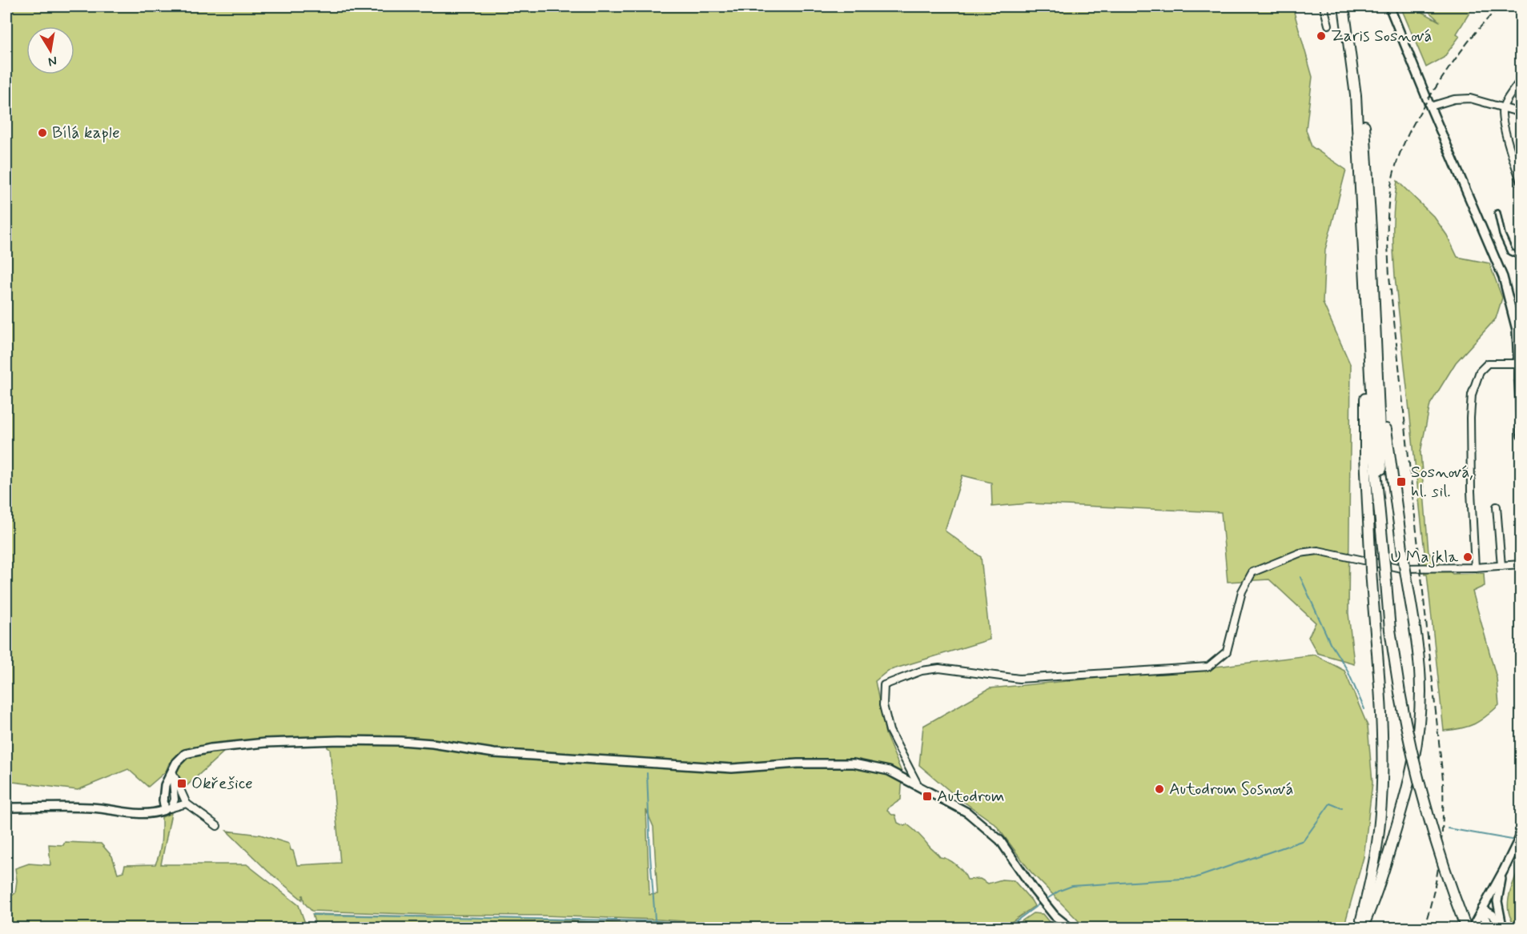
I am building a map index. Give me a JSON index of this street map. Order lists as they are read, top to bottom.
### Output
{
  "places": {
    "other": [
      "Zaris Sosnová",
      "Bílá kaple",
      "U Majkla",
      "Autodrom Sosnová"
    ],
    "transit": ["Sosnová, hl. sil.", "Okřešice", "Autodrom"]
  },
  "north": "bottom"
}
